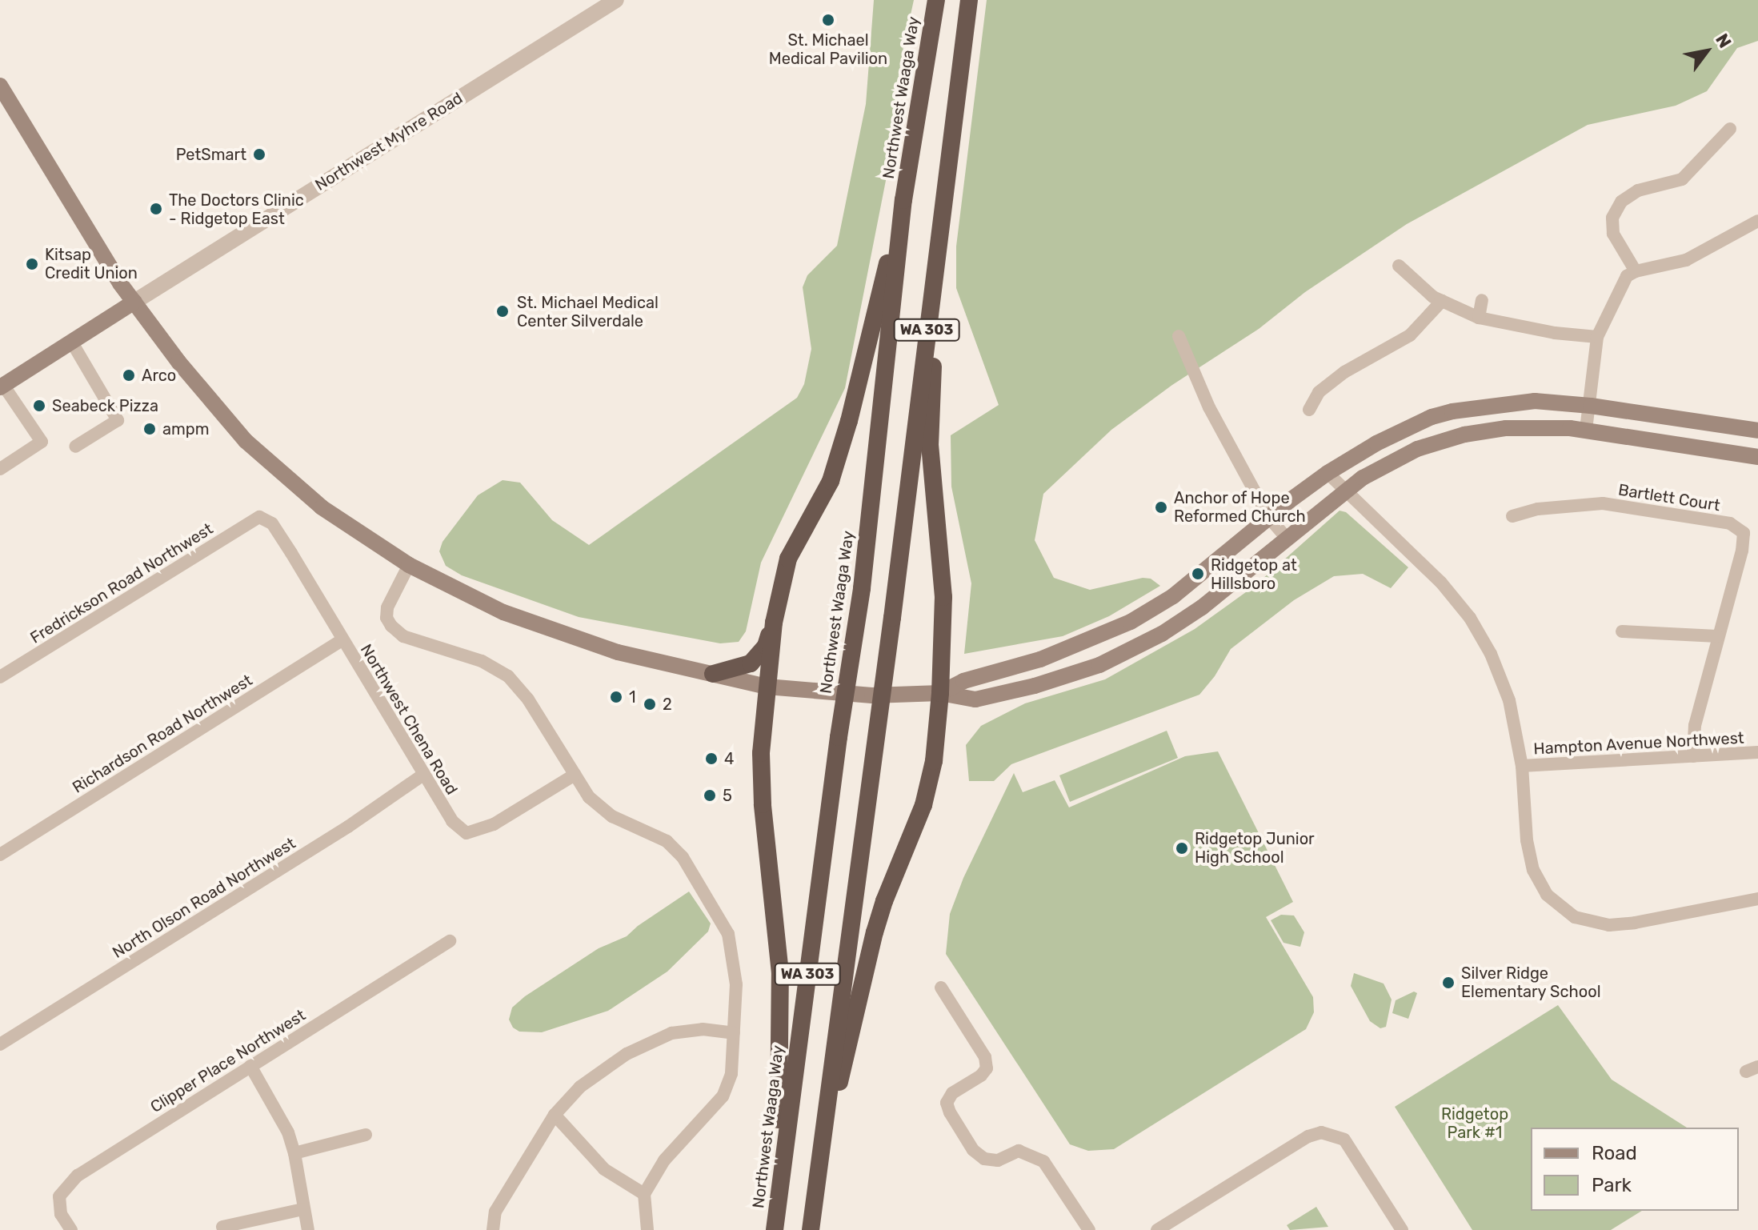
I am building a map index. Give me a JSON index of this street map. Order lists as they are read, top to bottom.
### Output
{
  "streets": {
    "highway": ["Northwest Waaga Way", "WA 303"],
    "main road": ["Northwest Myhre Road"],
    "street": [
      "Bartlett Court",
      "Fredrickson Road Northwest",
      "Northwest Chena Road",
      "Richardson Road Northwest",
      "Hampton Avenue Northwest",
      "North Olson Road Northwest",
      "Clipper Place Northwest"
    ]
  },
  "crossings": [
    ["Bartlett Court", "Hampton Avenue Northwest"],
    ["Fredrickson Road Northwest", "Northwest Chena Road"],
    ["Northwest Chena Road", "Richardson Road Northwest"],
    ["Northwest Chena Road", "North Olson Road Northwest"]
  ],
  "parks": ["Ridgetop Park #1"],
  "places": [
    "St. Michael Medical Pavilion",
    "PetSmart",
    "The Doctors Clinic - Ridgetop East",
    "Kitsap Credit Union",
    "St. Michael Medical Center Silverdale",
    "Arco",
    "Seabeck Pizza",
    "ampm",
    "Anchor of Hope Reformed Church",
    "Ridgetop at Hillsboro",
    "1",
    "2",
    "4",
    "5",
    "Ridgetop Junior High School",
    "Silver Ridge Elementary School"
  ],
  "legend": ["Road", "Park"],
  "north": "top right"
}
